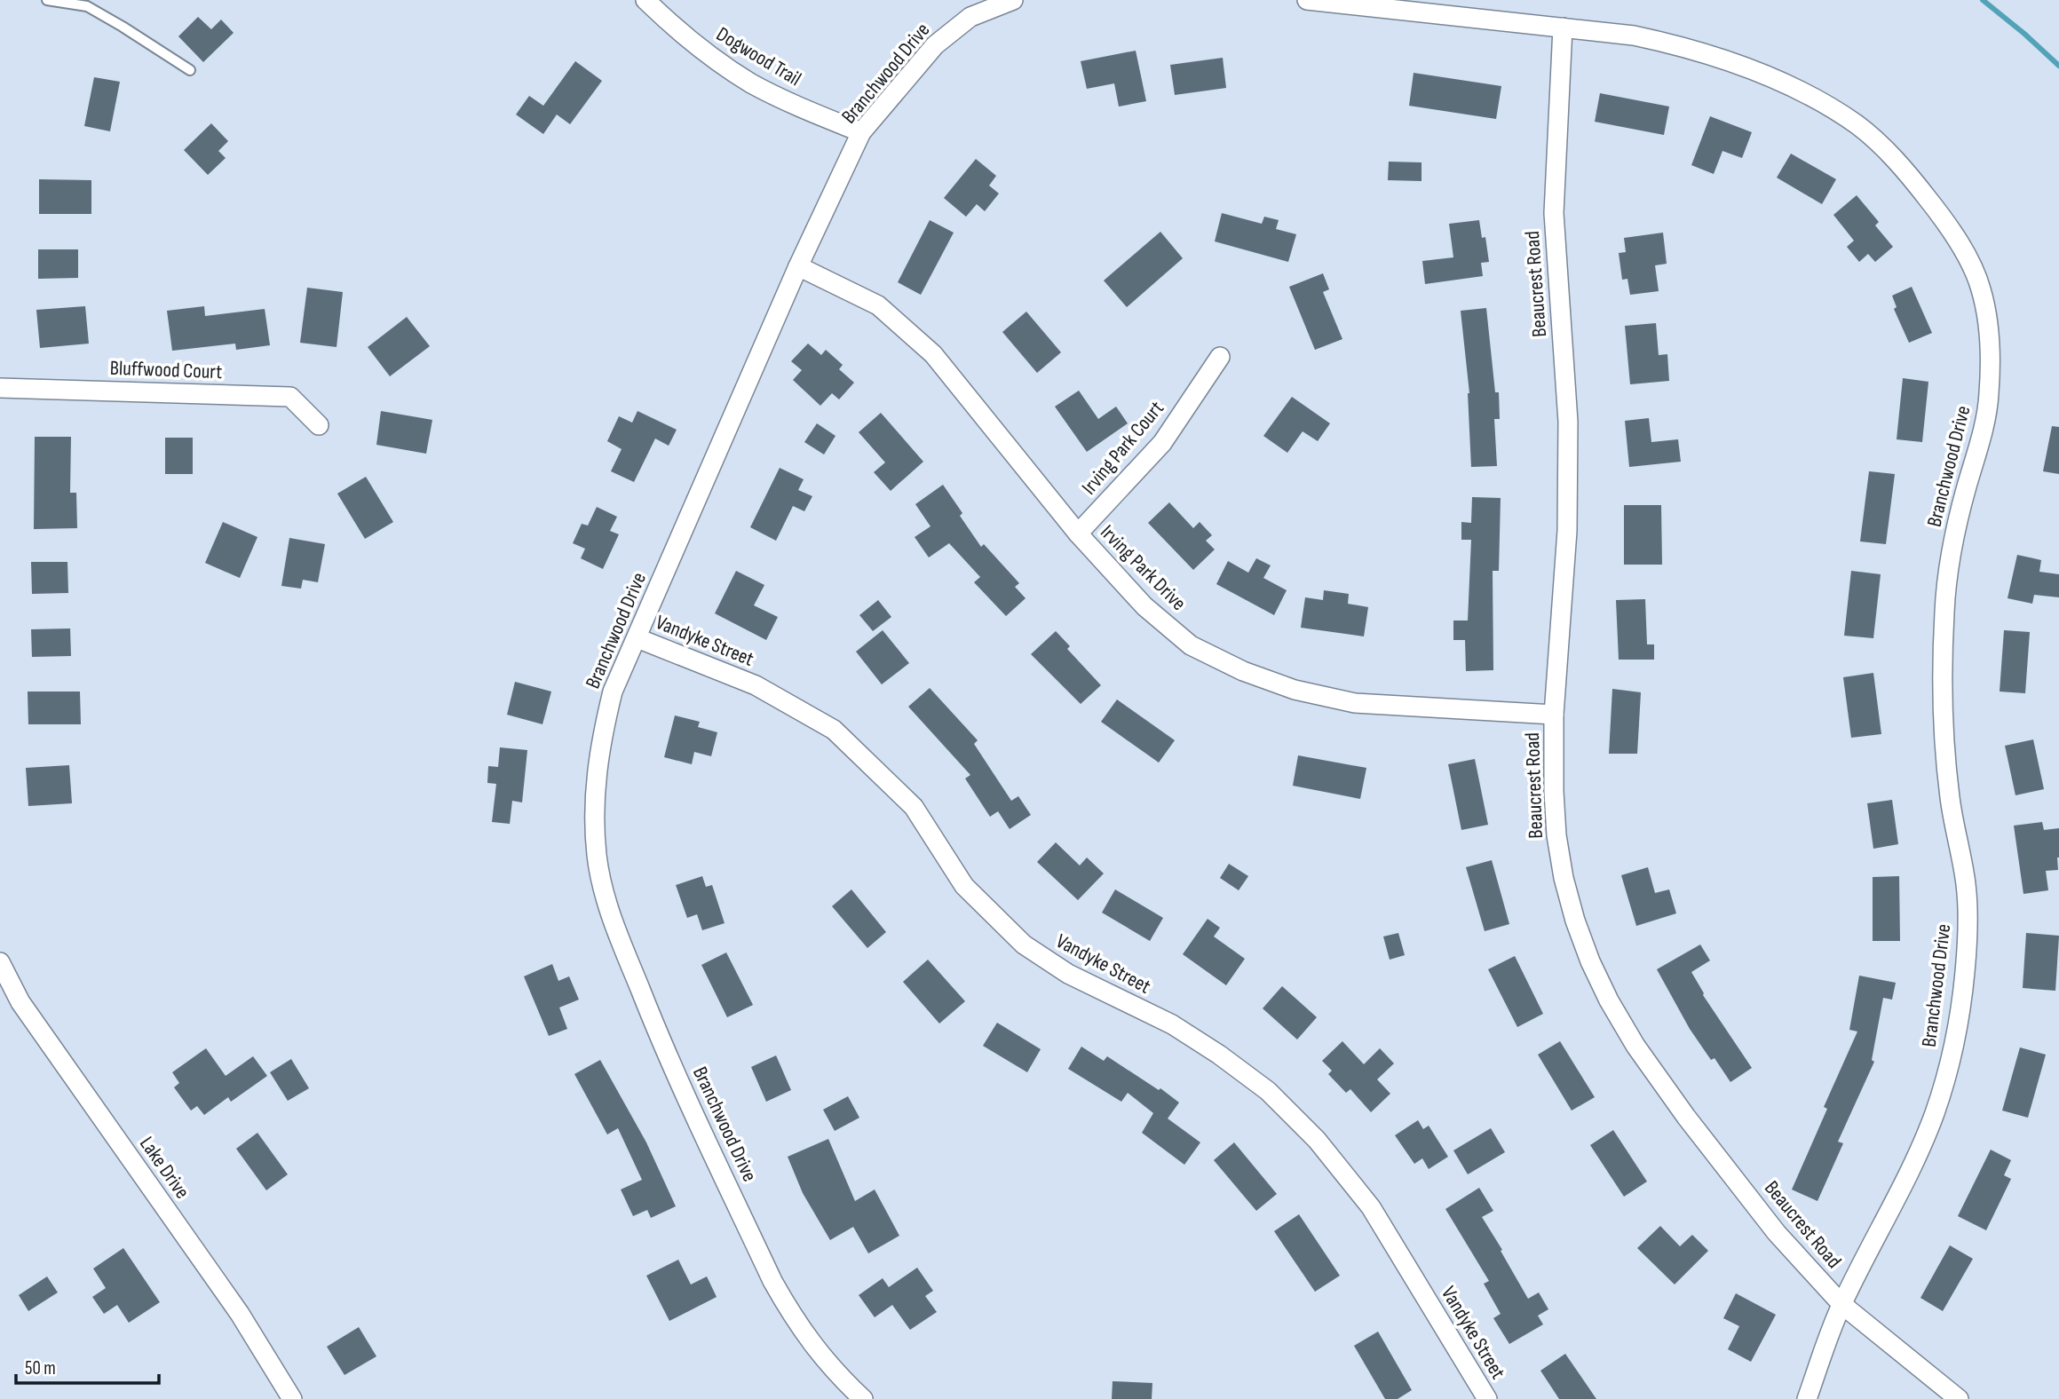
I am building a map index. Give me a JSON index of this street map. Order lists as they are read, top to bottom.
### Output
{
  "streets": {
    "street": [
      "Dogwood Trail",
      "Branchwood Drive",
      "Beaucrest Road",
      "Bluffwood Court",
      "Irving Park Court",
      "Irving Park Drive",
      "Vandyke Street",
      "Lake Drive"
    ]
  },
  "crossings": [
    ["Dogwood Trail", "Branchwood Drive"],
    ["Branchwood Drive", "Beaucrest Road"],
    ["Branchwood Drive", "Irving Park Drive"],
    ["Branchwood Drive", "Vandyke Street"],
    ["Beaucrest Road", "Irving Park Drive"],
    ["Irving Park Court", "Irving Park Drive"]
  ],
  "scale_bar": "50 m"
}
